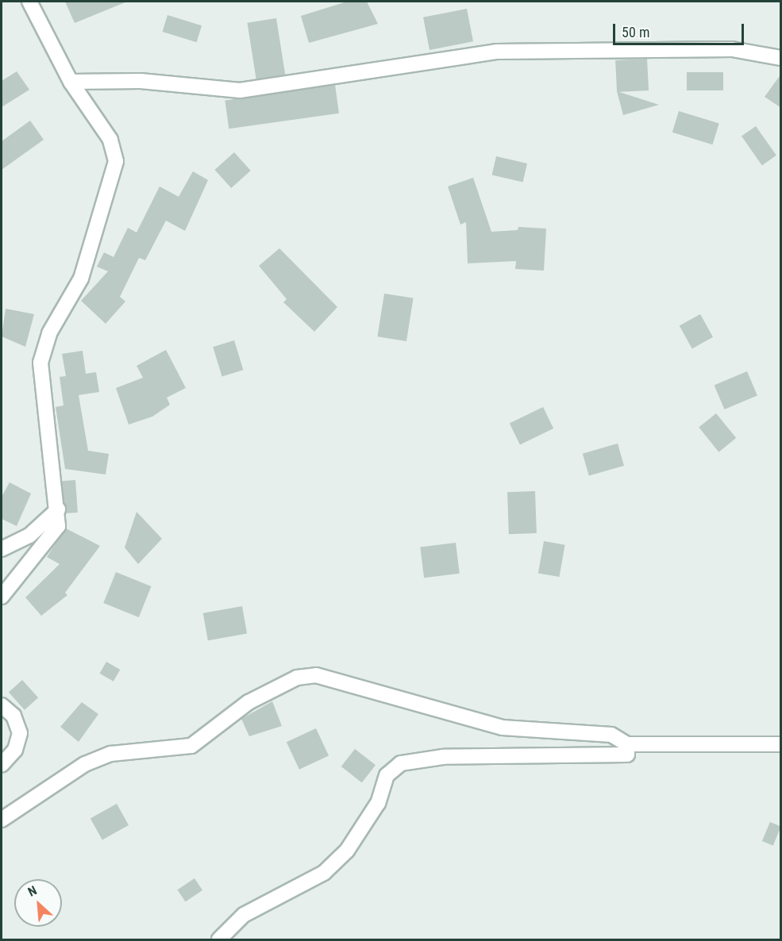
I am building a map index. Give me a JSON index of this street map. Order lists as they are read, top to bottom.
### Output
{
  "scale_bar": "50 m",
  "north": "top left"
}
